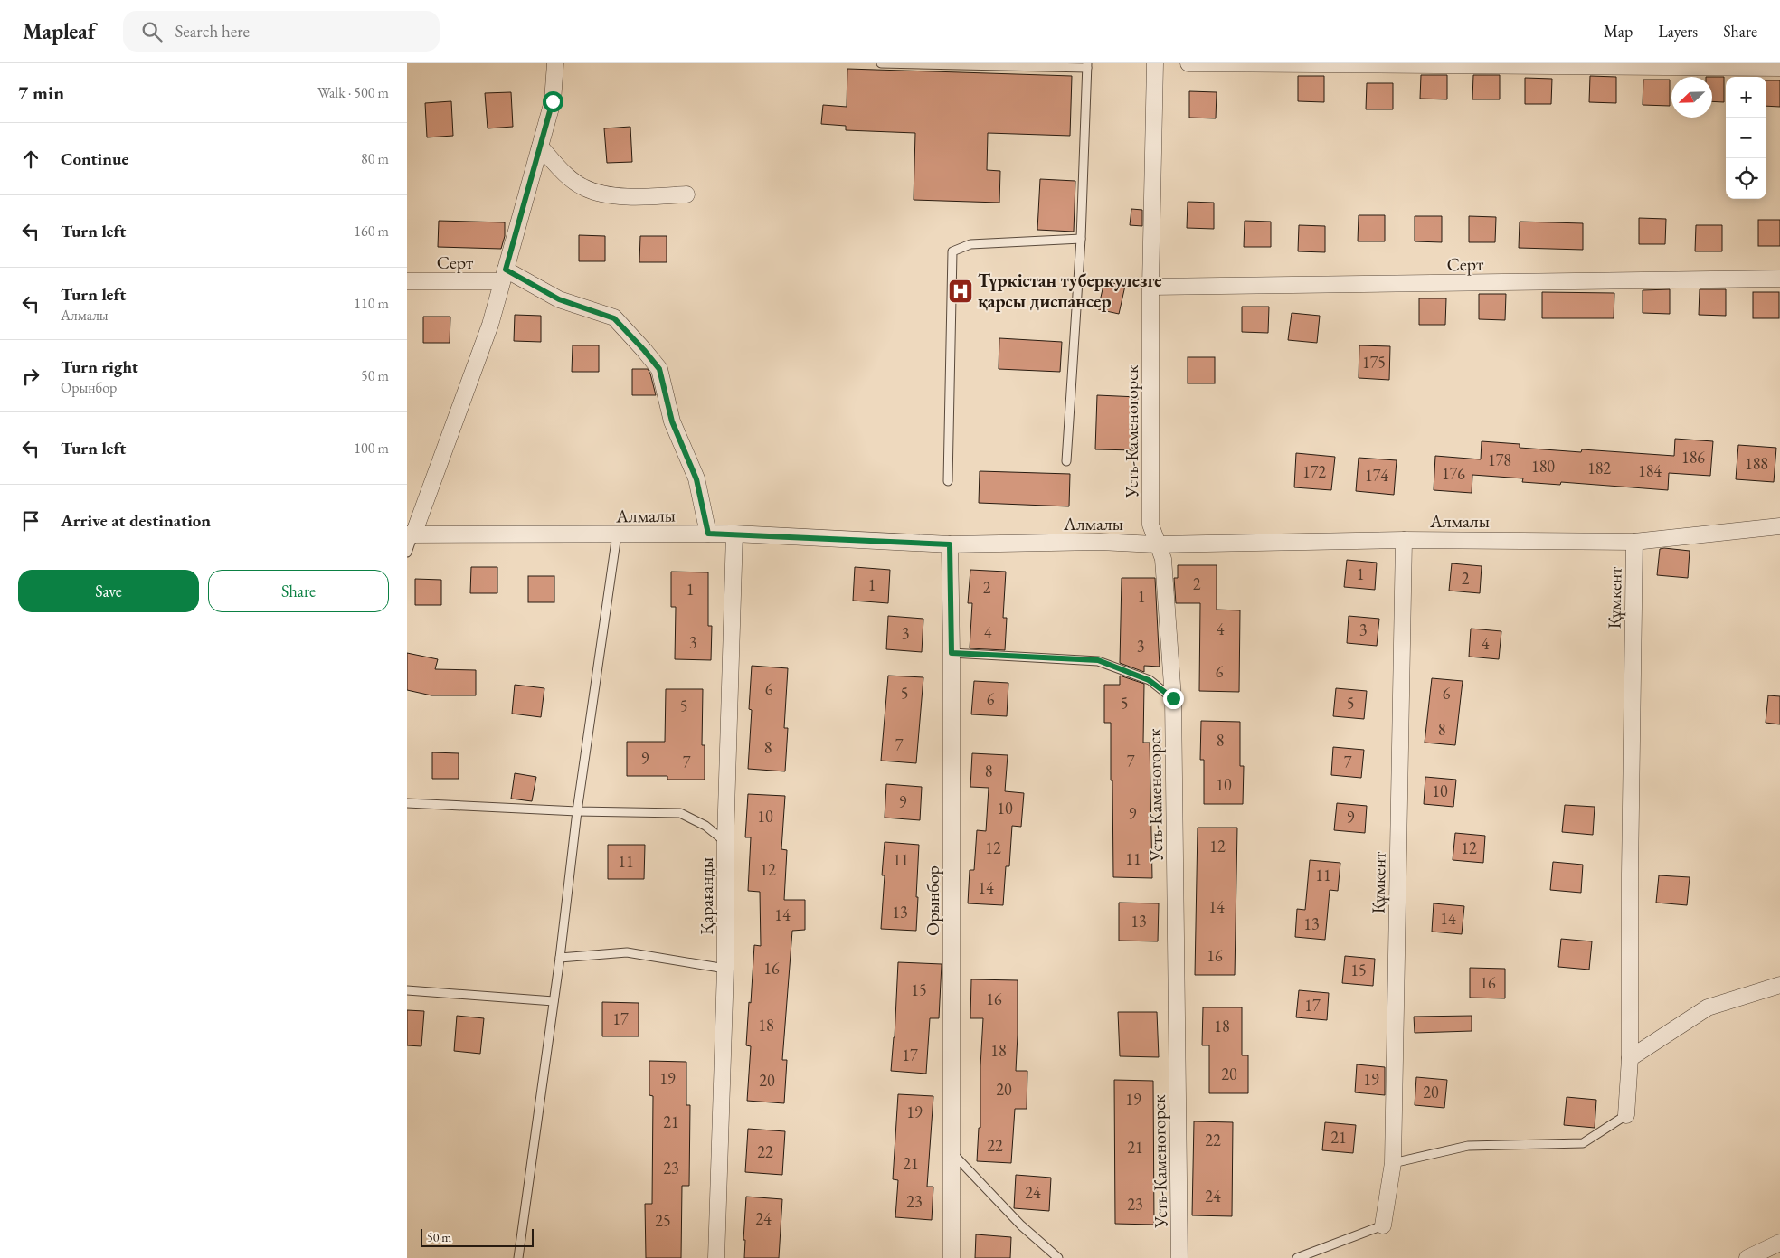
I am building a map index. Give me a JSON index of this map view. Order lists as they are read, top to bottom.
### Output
{
  "streets": {
    "street": [
      "Серт",
      "Усть-Каменогорск",
      "Алмалы",
      "Құмкент",
      "Қарағанды",
      "Орынбор"
    ]
  },
  "crossings": [
    ["Серт", "Усть-Каменогорск"],
    ["Усть-Каменогорск", "Алмалы"],
    ["Алмалы", "Құмкент"],
    ["Алмалы", "Қарағанды"],
    ["Алмалы", "Орынбор"]
  ],
  "places": {
    "hospital": ["Түркістан туберкулезге қарсы диспансер"]
  },
  "house_numbers": [
    "175",
    "186",
    "178",
    "188",
    "180",
    "182",
    "184",
    "172",
    "176",
    "174",
    "1",
    "2",
    "2",
    "1",
    "2",
    "1",
    "1",
    "4",
    "3",
    "4",
    "3",
    "3",
    "4",
    "3",
    "6",
    "6",
    "5",
    "6",
    "6",
    "5",
    "5",
    "5",
    "8",
    "8",
    "7",
    "8",
    "9",
    "7",
    "7",
    "7",
    "8",
    "10",
    "10",
    "9",
    "10",
    "9",
    "10",
    "9",
    "12",
    "12",
    "12",
    "11",
    "11",
    "11",
    "12",
    "11",
    "14",
    "14",
    "13",
    "14",
    "14",
    "13",
    "13",
    "16",
    "16",
    "15",
    "16",
    "15",
    "16",
    "17",
    "17",
    "18",
    "18",
    "18",
    "17",
    "20",
    "19",
    "19",
    "20",
    "20",
    "20",
    "19",
    "19",
    "21",
    "21",
    "22",
    "22",
    "21",
    "22",
    "21",
    "23",
    "24",
    "24",
    "23",
    "23",
    "24",
    "25"
  ],
  "scale_bar": "50 m",
  "north": "bottom left",
  "page": {
    "header": "Mapleaf",
    "search": "Search here",
    "nav": ["Map", "Layers", "Share"],
    "heading": ["7 min", "Walk · 500 m"],
    "map_buttons": ["+", "−"],
    "list": [
      ["Continue", "80 m"],
      ["Turn left", "160 m"],
      ["Turn left", "Алмалы", "110 m"],
      ["Turn right", "Орынбор", "50 m"],
      ["Turn left", "100 m"],
      "Arrive at destination"
    ],
    "buttons": ["Save", "Share"],
    "scale": "50 m"
  }
}
